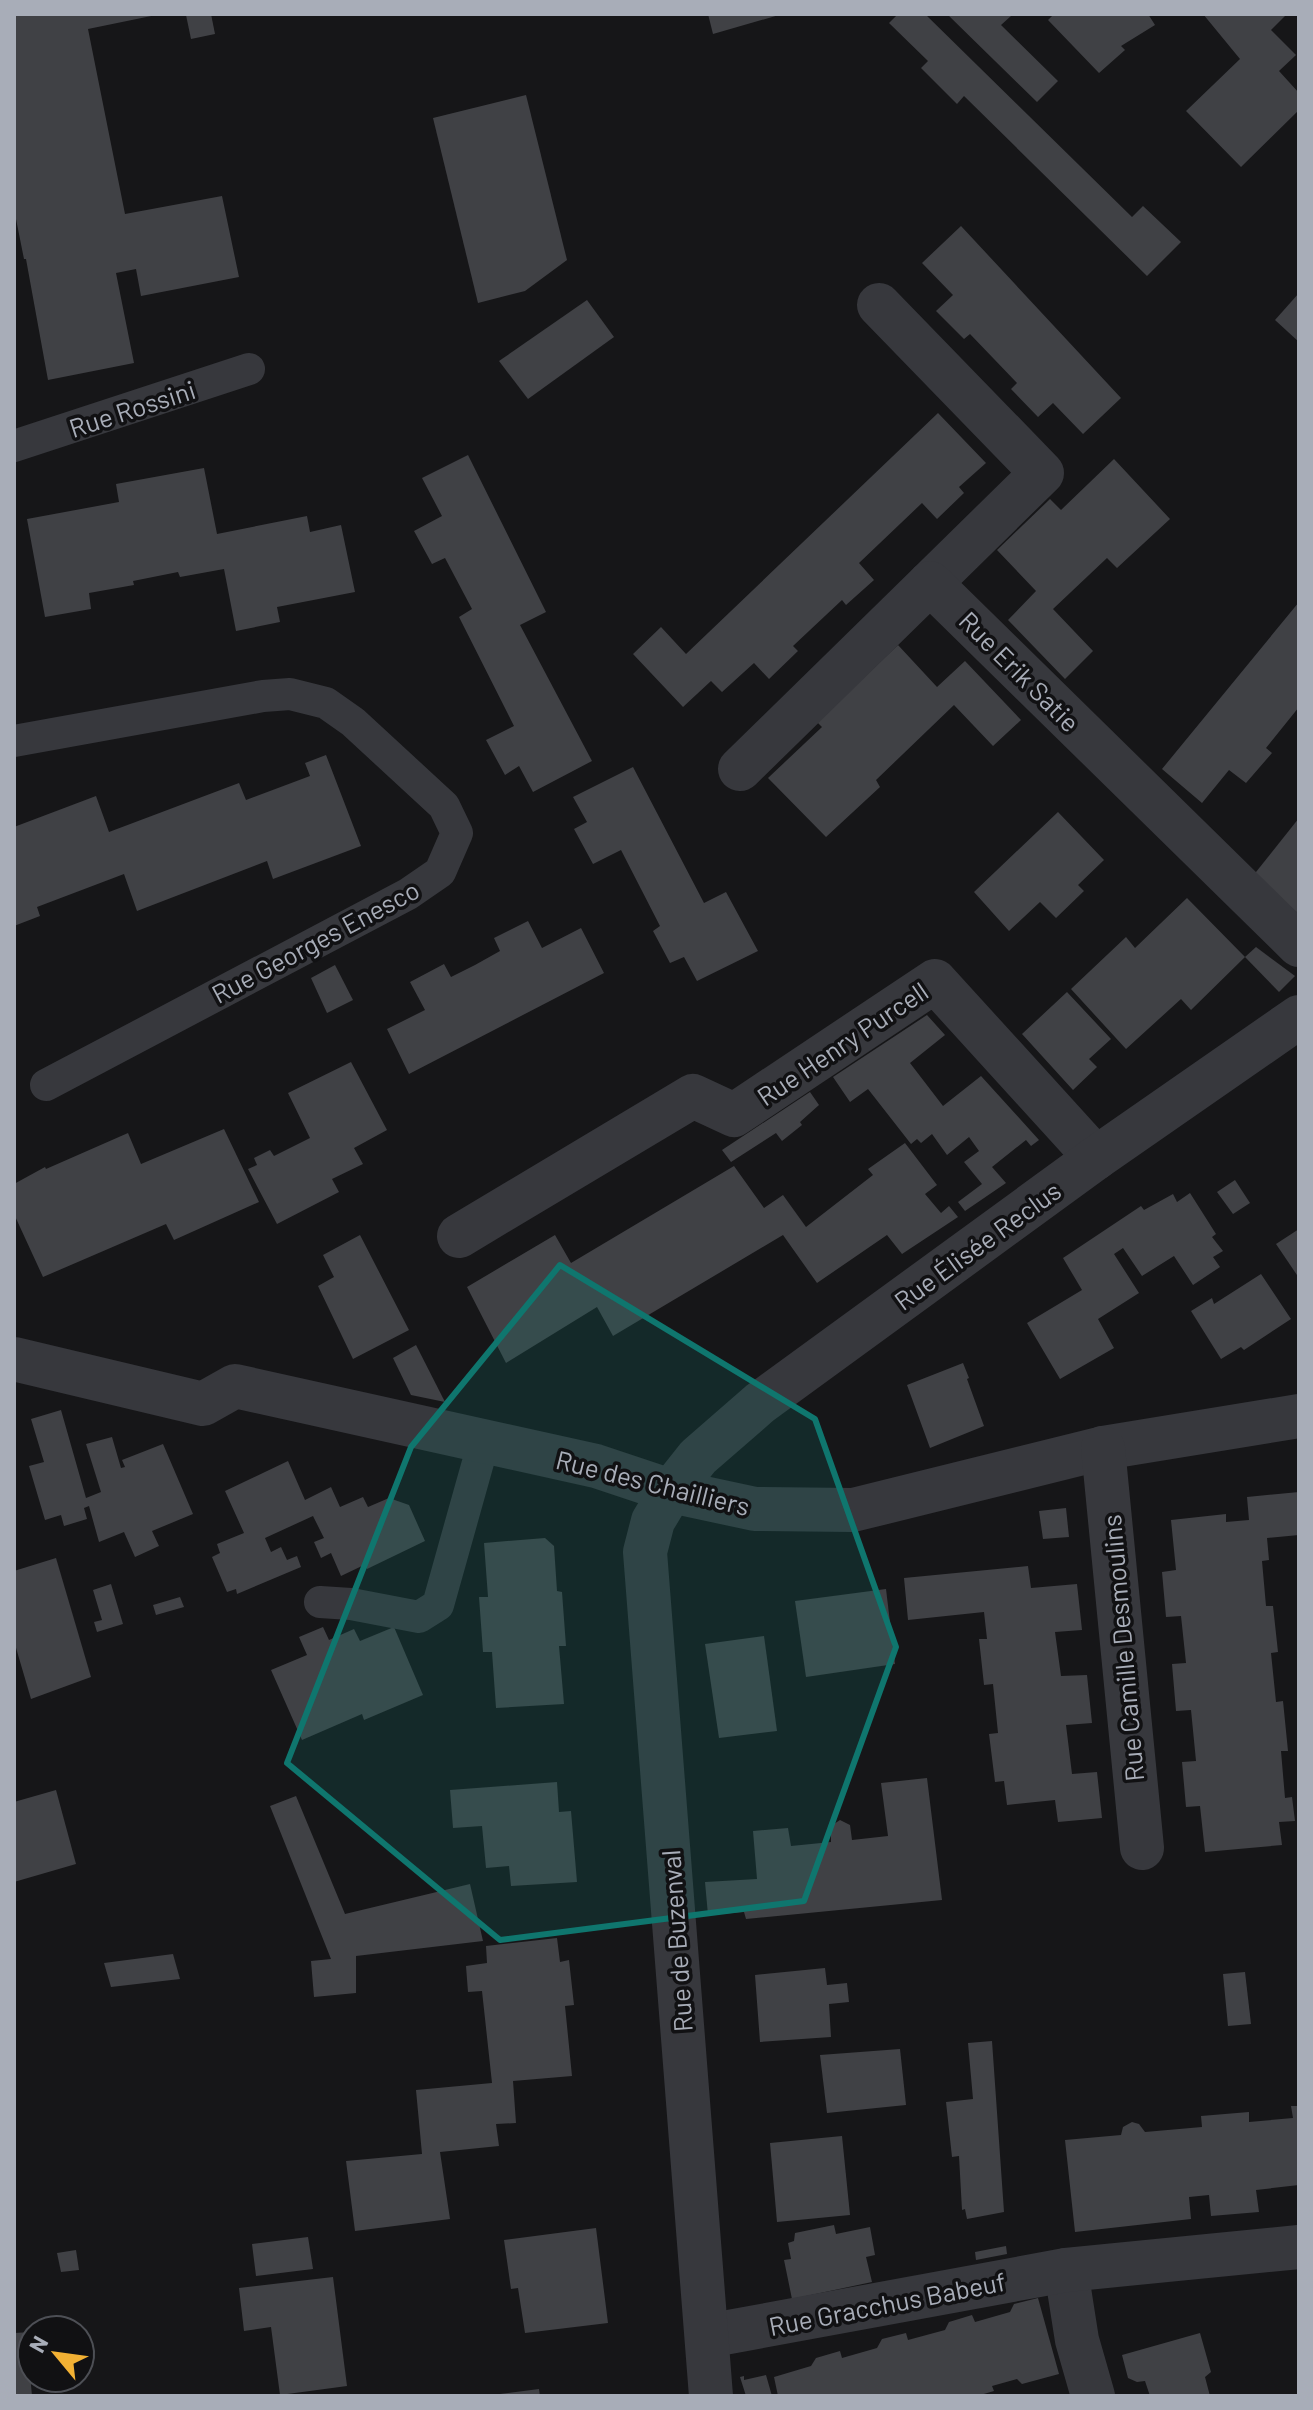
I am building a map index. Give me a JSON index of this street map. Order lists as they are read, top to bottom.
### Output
{
  "streets": {
    "street": [
      "Rue Erik Satie",
      "Rue Henry Purcell",
      "Rue Élisée Reclus",
      "Rue des Chailliers",
      "Rue Camille Desmoulins",
      "Rue de Buzenval",
      "Rue Gracchus Babeuf"
    ],
    "lane": ["Rue Rossini", "Rue Georges Enesco"]
  },
  "crossings": [
    ["Rue Henry Purcell", "Rue Élisée Reclus"],
    ["Rue Élisée Reclus", "Rue des Chailliers"],
    ["Rue Élisée Reclus", "Rue de Buzenval"],
    ["Rue des Chailliers", "Rue Camille Desmoulins"],
    ["Rue des Chailliers", "Rue de Buzenval"],
    ["Rue de Buzenval", "Rue Gracchus Babeuf"]
  ],
  "north": "top left"
}
